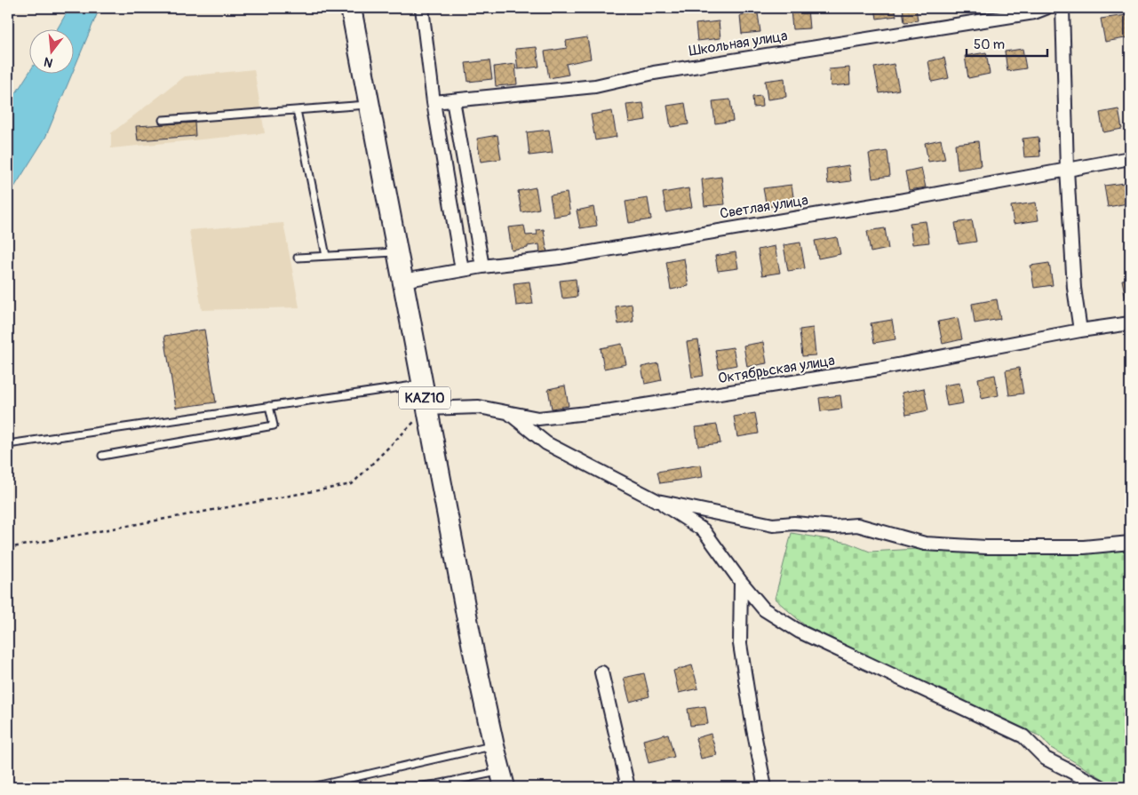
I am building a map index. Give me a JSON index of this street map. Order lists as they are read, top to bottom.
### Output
{
  "streets": {
    "highway": ["KAZ10"],
    "street": ["Школьная улица", "Светлая улица", "Октябрьская улица"]
  },
  "crossings": [
    ["Светлая улица", "KAZ10"],
    ["Октябрьская улица", "KAZ10"]
  ],
  "scale_bar": "50 m",
  "north": "bottom"
}
